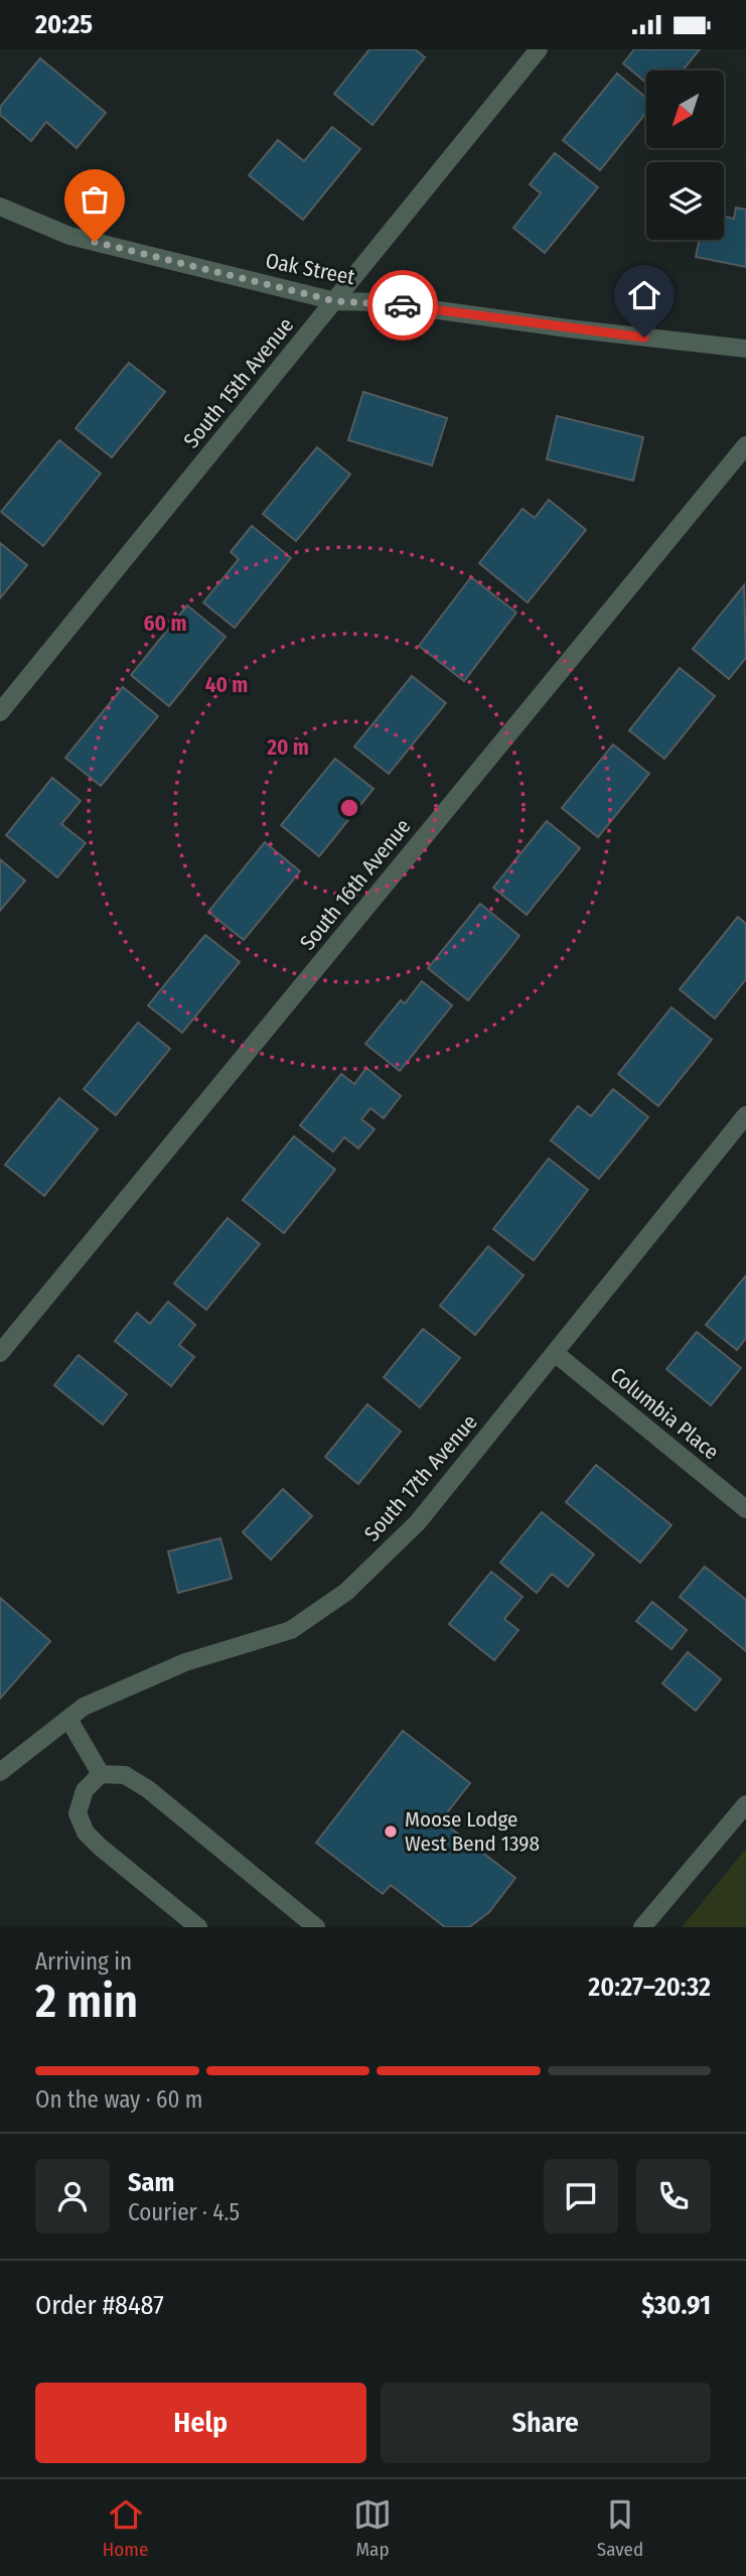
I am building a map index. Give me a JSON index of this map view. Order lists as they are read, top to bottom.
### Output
{
  "streets": {
    "street": [
      "Oak Street",
      "South 15th Avenue",
      "South 16th Avenue",
      "Columbia Place",
      "South 17th Avenue"
    ]
  },
  "crossings": [
    ["Oak Street", "South 15th Avenue"],
    ["Columbia Place", "South 17th Avenue"]
  ],
  "places": ["Moose Lodge West Bend 1398"],
  "north": "bottom left",
  "page": {
    "status": "20:25",
    "heading": ["2 min", "Arriving in", "20:27–20:32"],
    "panel": [
      "Sam",
      "Courier · 4.5",
      "Order #8487",
      "$30.91"
    ],
    "bar": "On the way · 60 m",
    "buttons": ["Help", "Share"],
    "tabs": ["Home", "Map", "Saved"]
  },
  "rings": ["60 m", "40 m", "20 m"]
}
